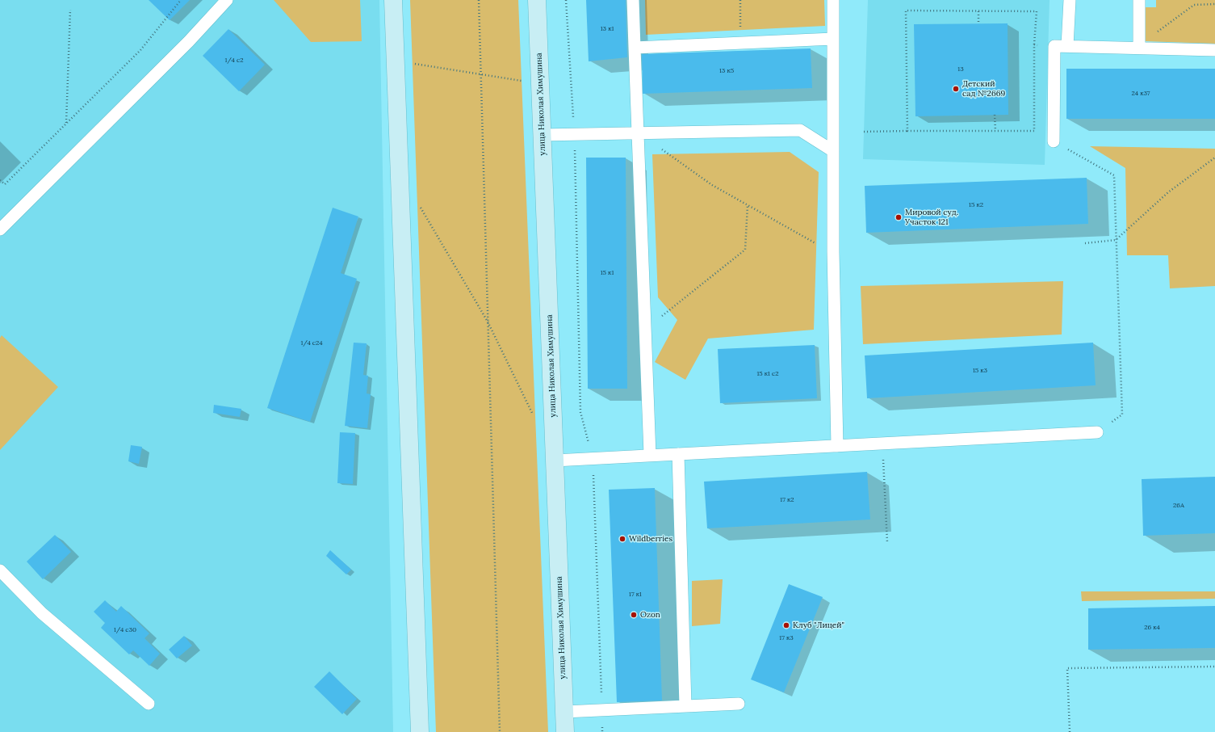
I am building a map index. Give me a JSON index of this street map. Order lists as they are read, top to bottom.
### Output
{
  "streets": {
    "street": ["улица Николая Химушина"]
  },
  "places": [
    "Детский сад №2669",
    "Мировой суд. Участок 121",
    "Wildberries",
    "Ozon",
    "Клуб \"Лицей\""
  ],
  "house_numbers": [
    "13 к1",
    "1/4 с2",
    "13",
    "13 к5",
    "24 к37",
    "15 к2",
    "15 к1",
    "1/4 с24",
    "15 к3",
    "15 к1 с2",
    "17 к2",
    "26А",
    "17 к1",
    "26 к4",
    "1/4 с30",
    "17 к3"
  ]
}
